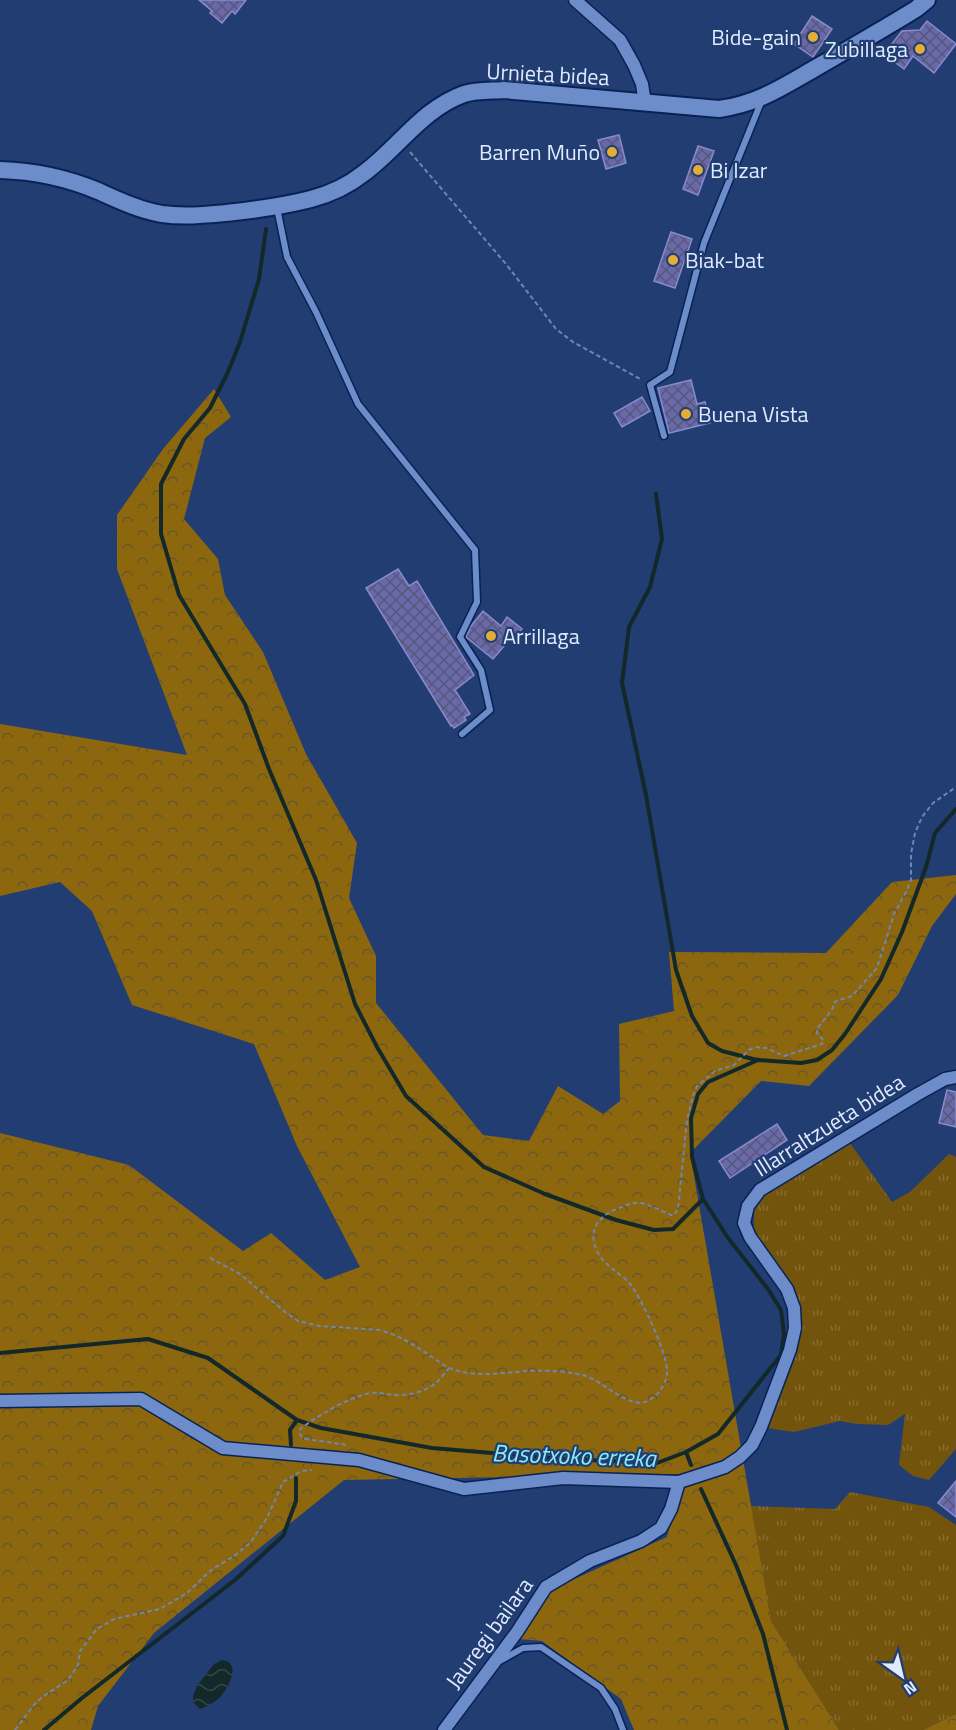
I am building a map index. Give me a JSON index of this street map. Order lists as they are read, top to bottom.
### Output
{
  "streets": {
    "street": ["Urnieta bidea", "Illarraltzueta bidea", "Jauregi bailara"]
  },
  "crossings": [
    ["Illarraltzueta bidea", "Jauregi bailara"]
  ],
  "water": ["Basotxoko erreka"],
  "places": [
    "Bide-gain",
    "Zubillaga",
    "Barren Muño",
    "Bi Izar",
    "Biak-bat",
    "Buena Vista",
    "Arrillaga"
  ],
  "north": "bottom right"
}
